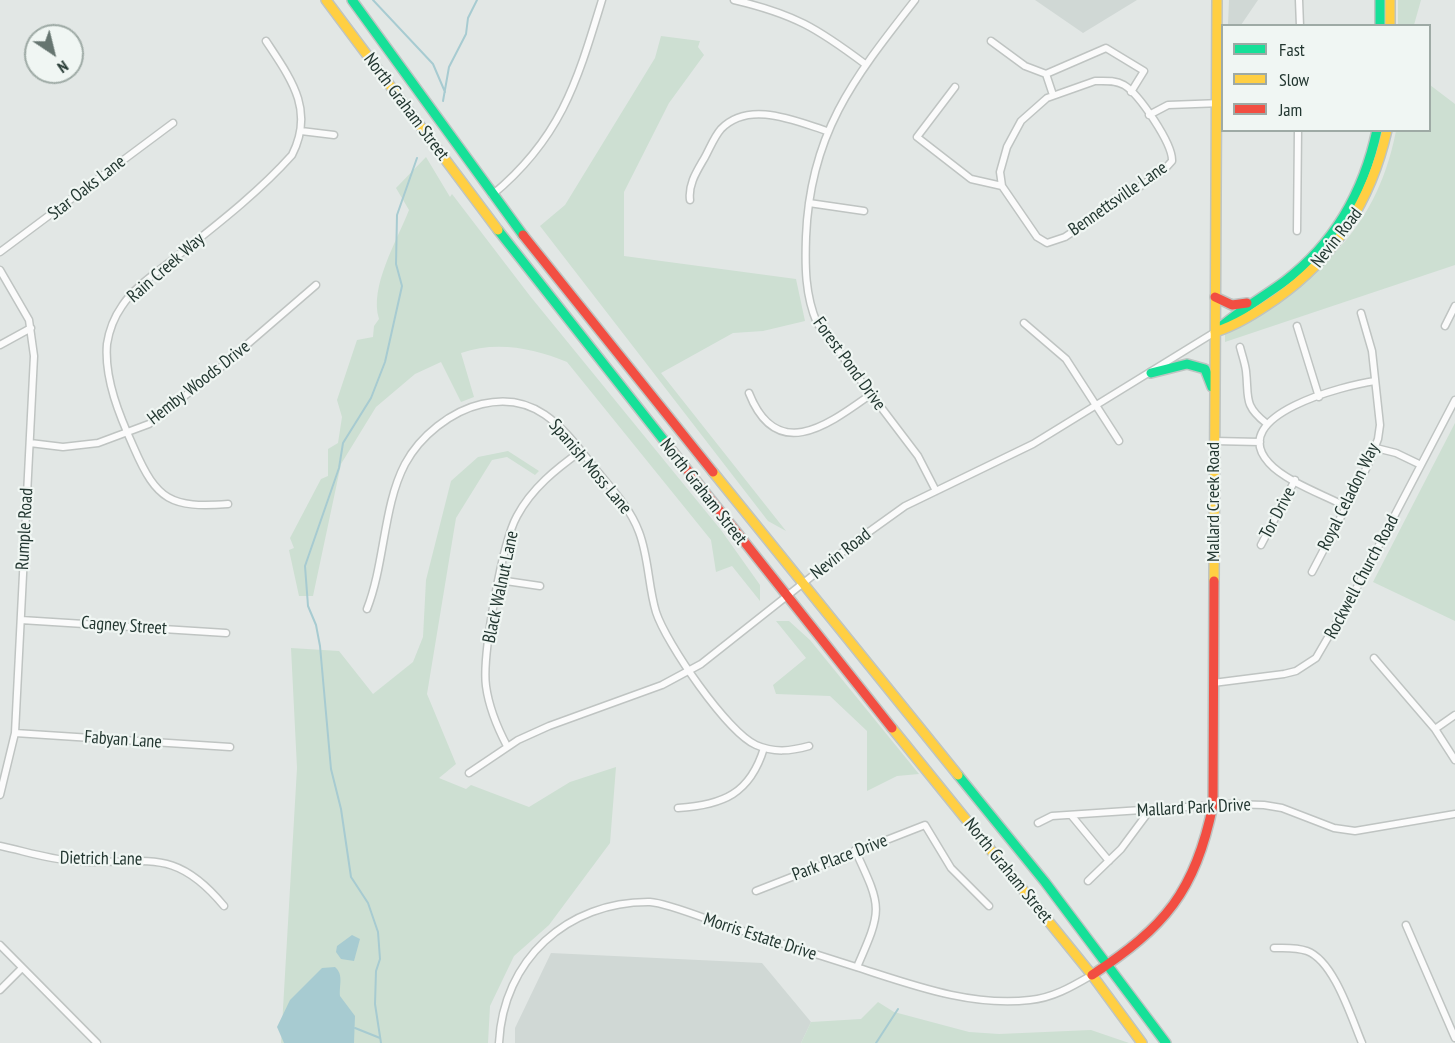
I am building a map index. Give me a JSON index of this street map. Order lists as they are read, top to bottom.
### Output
{
  "streets": {
    "main road": ["North Graham Street", "Nevin Road", "Mallard Creek Road"],
    "street": [
      "Star Oaks Lane",
      "Bennettsville Lane",
      "Rain Creek Way",
      "Forest Pond Drive",
      "Hemby Woods Drive",
      "Spanish Moss Lane",
      "Royal Celadon Way",
      "Tor Drive",
      "Rumple Road",
      "Rockwell Church Road",
      "Black Walnut Lane",
      "Cagney Street",
      "Fabyan Lane",
      "Mallard Park Drive",
      "Park Place Drive",
      "Dietrich Lane",
      "Morris Estate Drive"
    ]
  },
  "crossings": [
    ["North Graham Street", "Nevin Road"],
    ["North Graham Street", "Mallard Creek Road"],
    ["North Graham Street", "Morris Estate Drive"],
    ["Nevin Road", "Forest Pond Drive"],
    ["Nevin Road", "Spanish Moss Lane"],
    ["Nevin Road", "Mallard Creek Road"],
    ["Nevin Road", "Black Walnut Lane"],
    ["Rain Creek Way", "Hemby Woods Drive"],
    ["Hemby Woods Drive", "Rumple Road"],
    ["Spanish Moss Lane", "Black Walnut Lane"],
    ["Mallard Creek Road", "Rockwell Church Road"],
    ["Mallard Creek Road", "Mallard Park Drive"],
    ["Mallard Creek Road", "Morris Estate Drive"],
    ["Rumple Road", "Cagney Street"],
    ["Rumple Road", "Fabyan Lane"]
  ],
  "legend": ["Fast", "Slow", "Jam"],
  "north": "bottom right"
}
